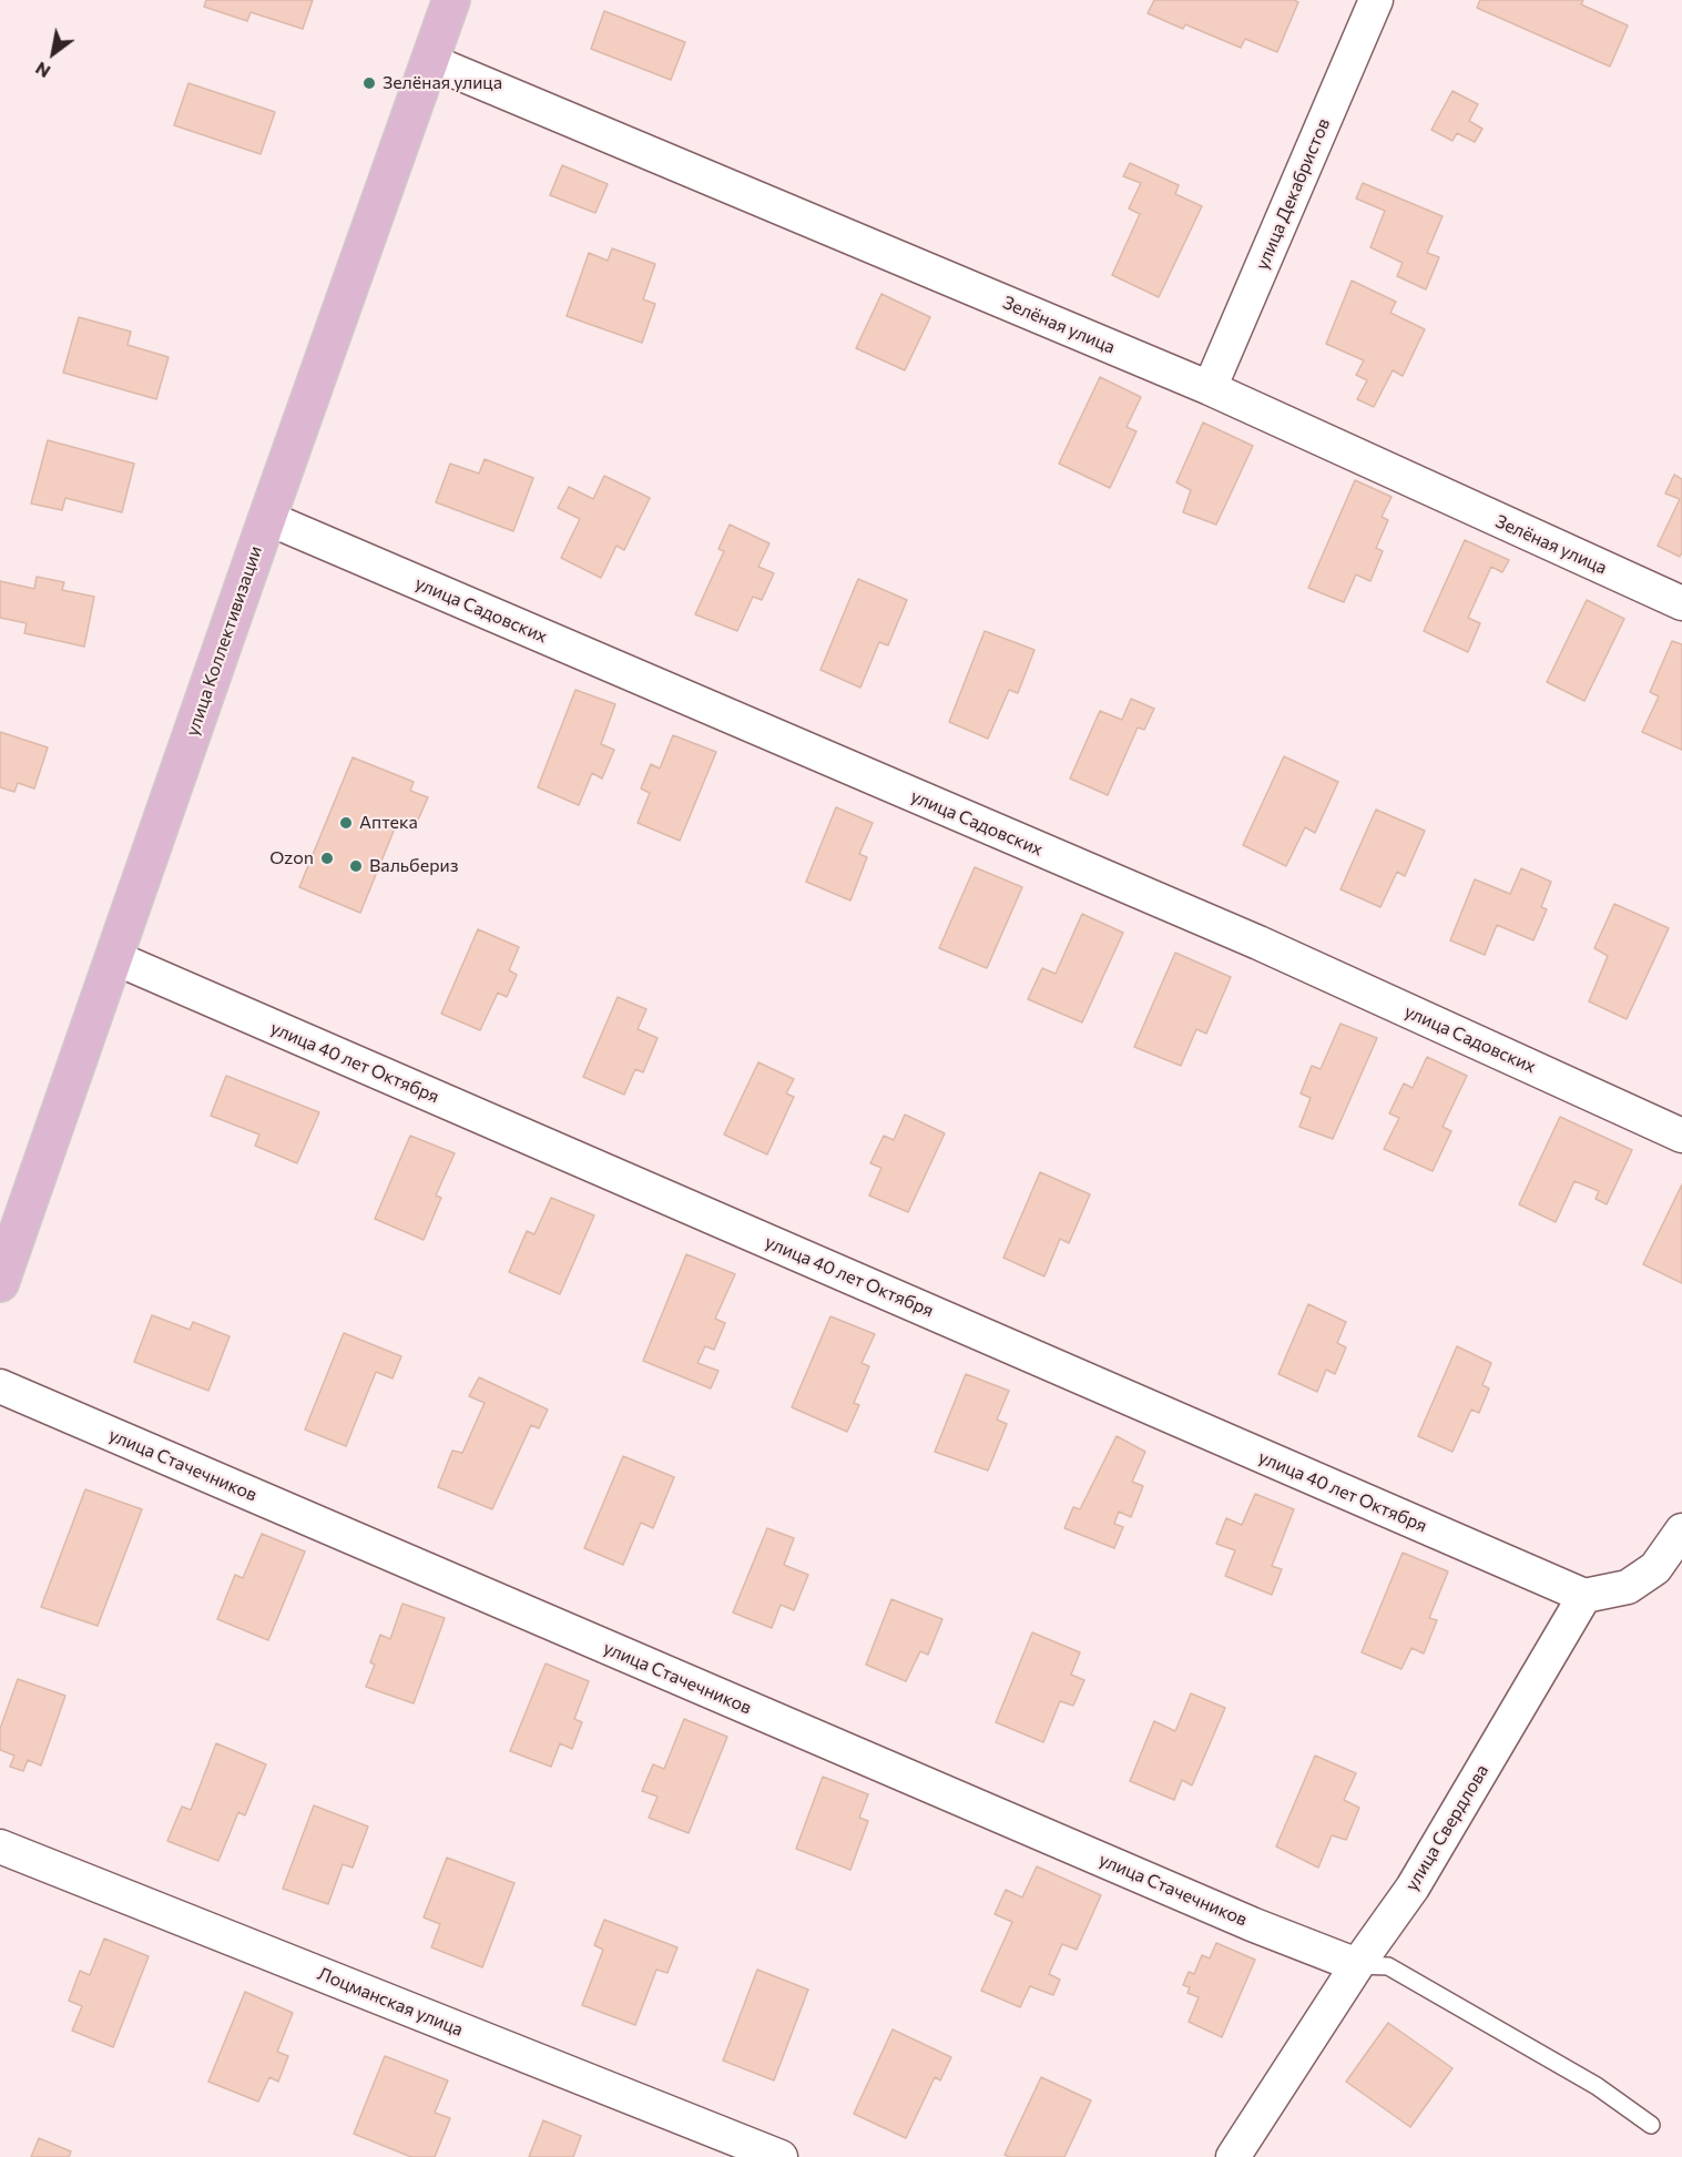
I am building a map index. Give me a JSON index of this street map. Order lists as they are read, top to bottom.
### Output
{
  "streets": {
    "main road": ["улица Коллективизации"],
    "street": [
      "улица Декабристов",
      "Зелёная улица",
      "улица Садовских",
      "улица 40 лет Октября",
      "улица Стачечников",
      "улица Свердлова",
      "Лоцманская улица"
    ]
  },
  "crossings": [
    ["улица Декабристов", "Зелёная улица"],
    ["Зелёная улица", "улица Коллективизации"],
    ["улица Садовских", "улица Коллективизации"],
    ["улица Коллективизации", "улица 40 лет Октября"],
    ["улица 40 лет Октября", "улица Свердлова"],
    ["улица Стачечников", "улица Свердлова"]
  ],
  "places": [
    "Зелёная улица",
    "Аптека",
    "Ozon",
    "Вальбериз"
  ],
  "north": "bottom left"
}
